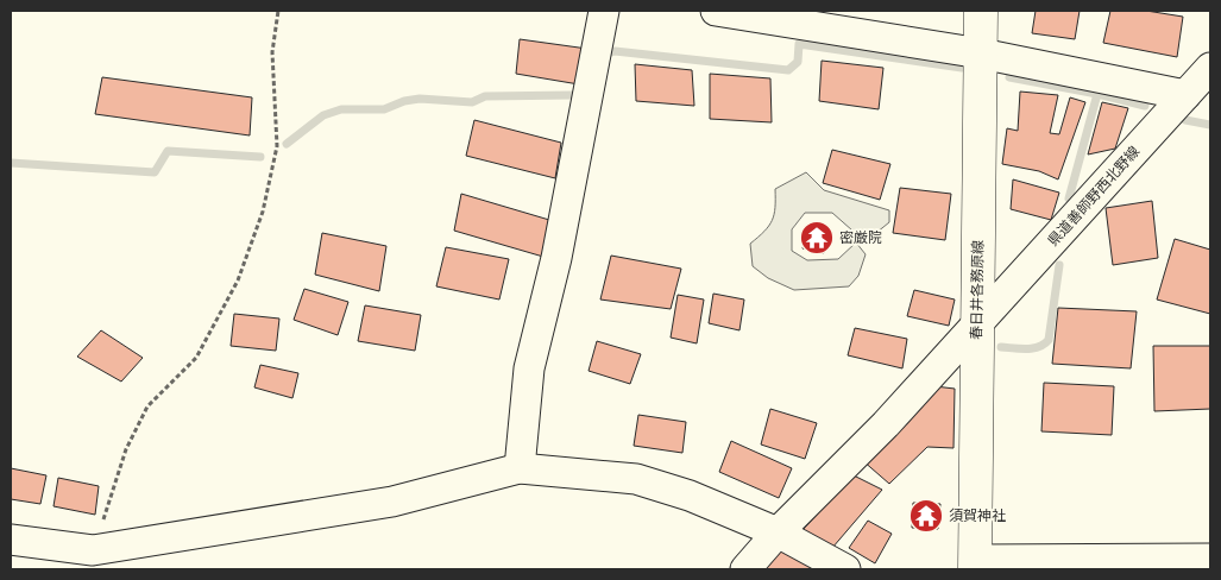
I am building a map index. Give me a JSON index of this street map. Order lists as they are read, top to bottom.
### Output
{
  "streets": {
    "main road": ["春日井各務原線"],
    "street": ["県道善師野西北野線"]
  },
  "crossings": [
    ["県道善師野西北野線", "春日井各務原線"]
  ],
  "places": {
    "temple": ["密厳院", "須賀神社"]
  }
}
